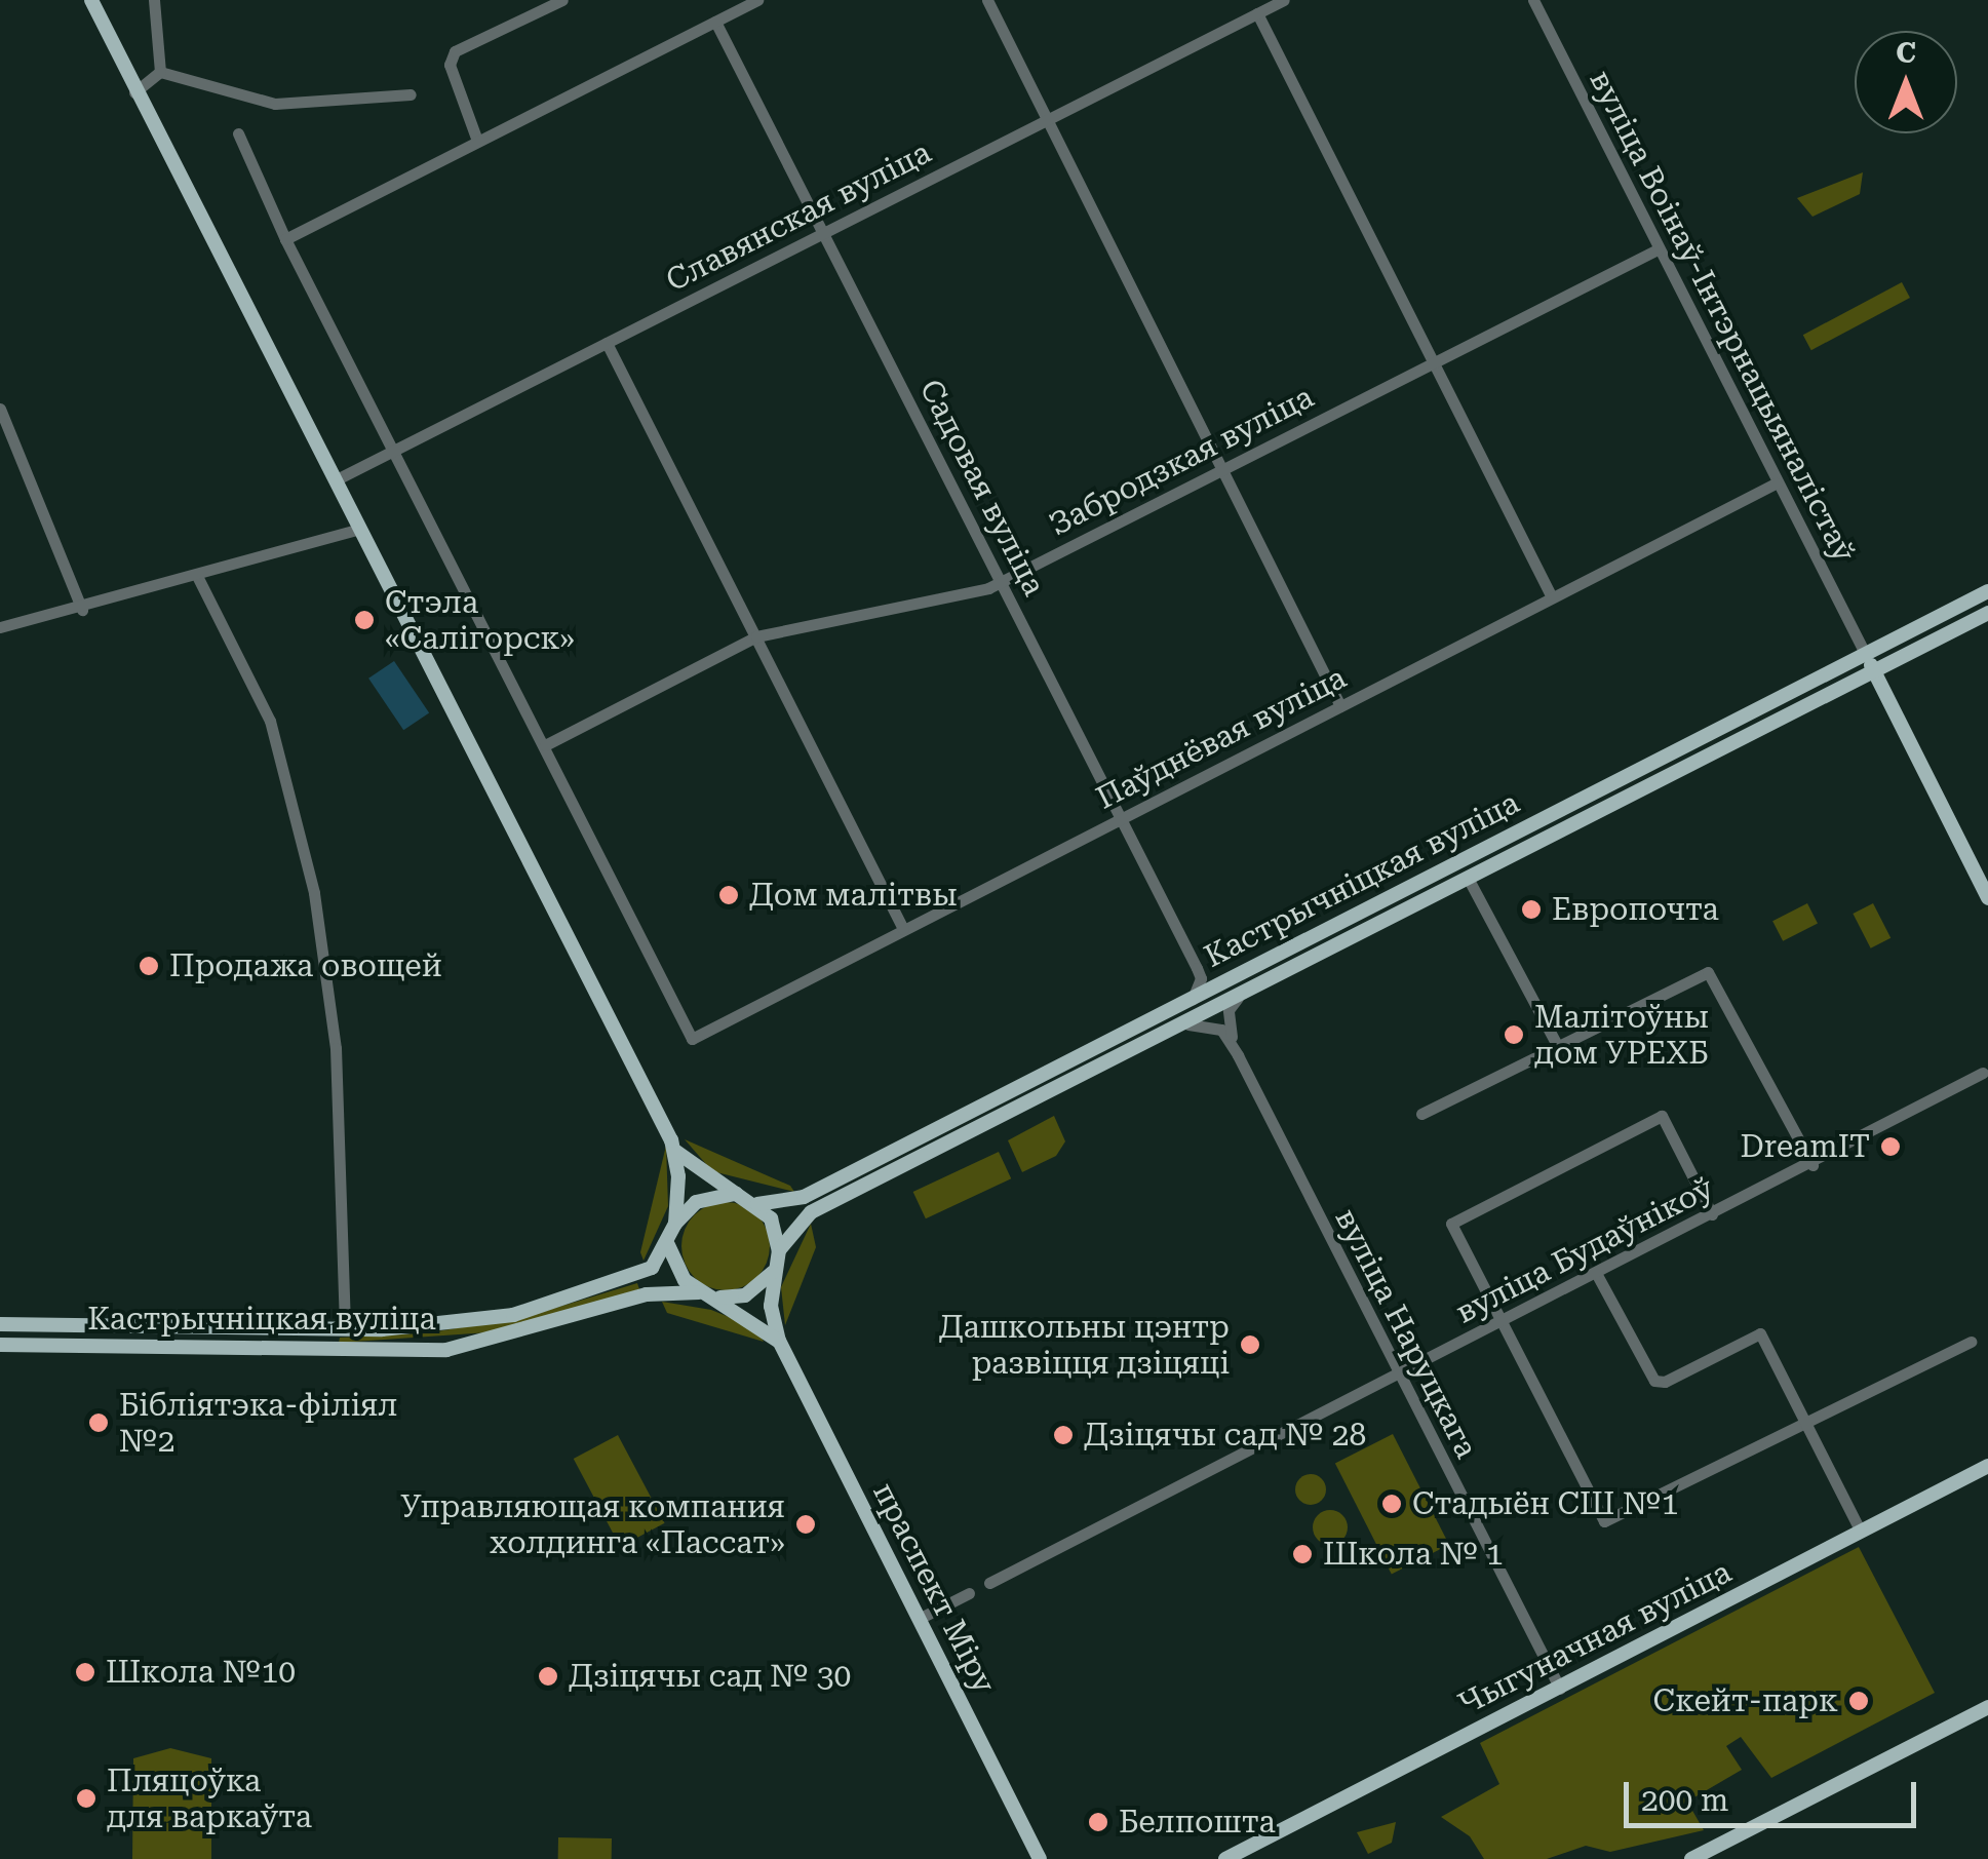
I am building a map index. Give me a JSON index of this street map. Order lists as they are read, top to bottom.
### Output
{
  "streets": {
    "main road": ["Кастрычніцкая вуліца", "праспект Міру", "Чыгуначная вуліца"],
    "street": [
      "Славянская вуліца",
      "вуліца Воінаў-Інтэрнацыяналістаў",
      "Забродзкая вуліца",
      "Садовая вуліца",
      "Паўднёвая вуліца",
      "вуліца Будаўнікоў",
      "вуліца Наруцкага"
    ]
  },
  "crossings": [
    ["Славянская вуліца", "Садовая вуліца"],
    ["вуліца Воінаў-Інтэрнацыяналістаў", "Забродзкая вуліца"],
    ["вуліца Воінаў-Інтэрнацыяналістаў", "Паўднёвая вуліца"],
    ["вуліца Воінаў-Інтэрнацыяналістаў", "Кастрычніцкая вуліца"],
    ["Забродзкая вуліца", "Садовая вуліца"],
    ["Забродзкая вуліца", "Паўднёвая вуліца"],
    ["Садовая вуліца", "Паўднёвая вуліца"],
    ["вуліца Будаўнікоў", "вуліца Наруцкага"],
    ["вуліца Наруцкага", "Чыгуначная вуліца"]
  ],
  "places": [
    "Стэла «Салігорск»",
    "Дом малітвы",
    "Европочта",
    "Продажа овощей",
    "Малітоўны дом УРЕХБ",
    "DreamIT",
    "Дашкольны цэнтр развіцця дзіцяці",
    "Бібліятэка-філіял №2",
    "Дзіцячы сад № 28",
    "Стадыён СШ №1",
    "Управляющая компания холдинга «Пассат»",
    "Школа № 1",
    "Школа №10",
    "Дзіцячы сад № 30",
    "Скейт-парк",
    "Пляцоўка для варкаўта",
    "Белпошта"
  ],
  "scale_bar": "200 m",
  "north": "top"
}
